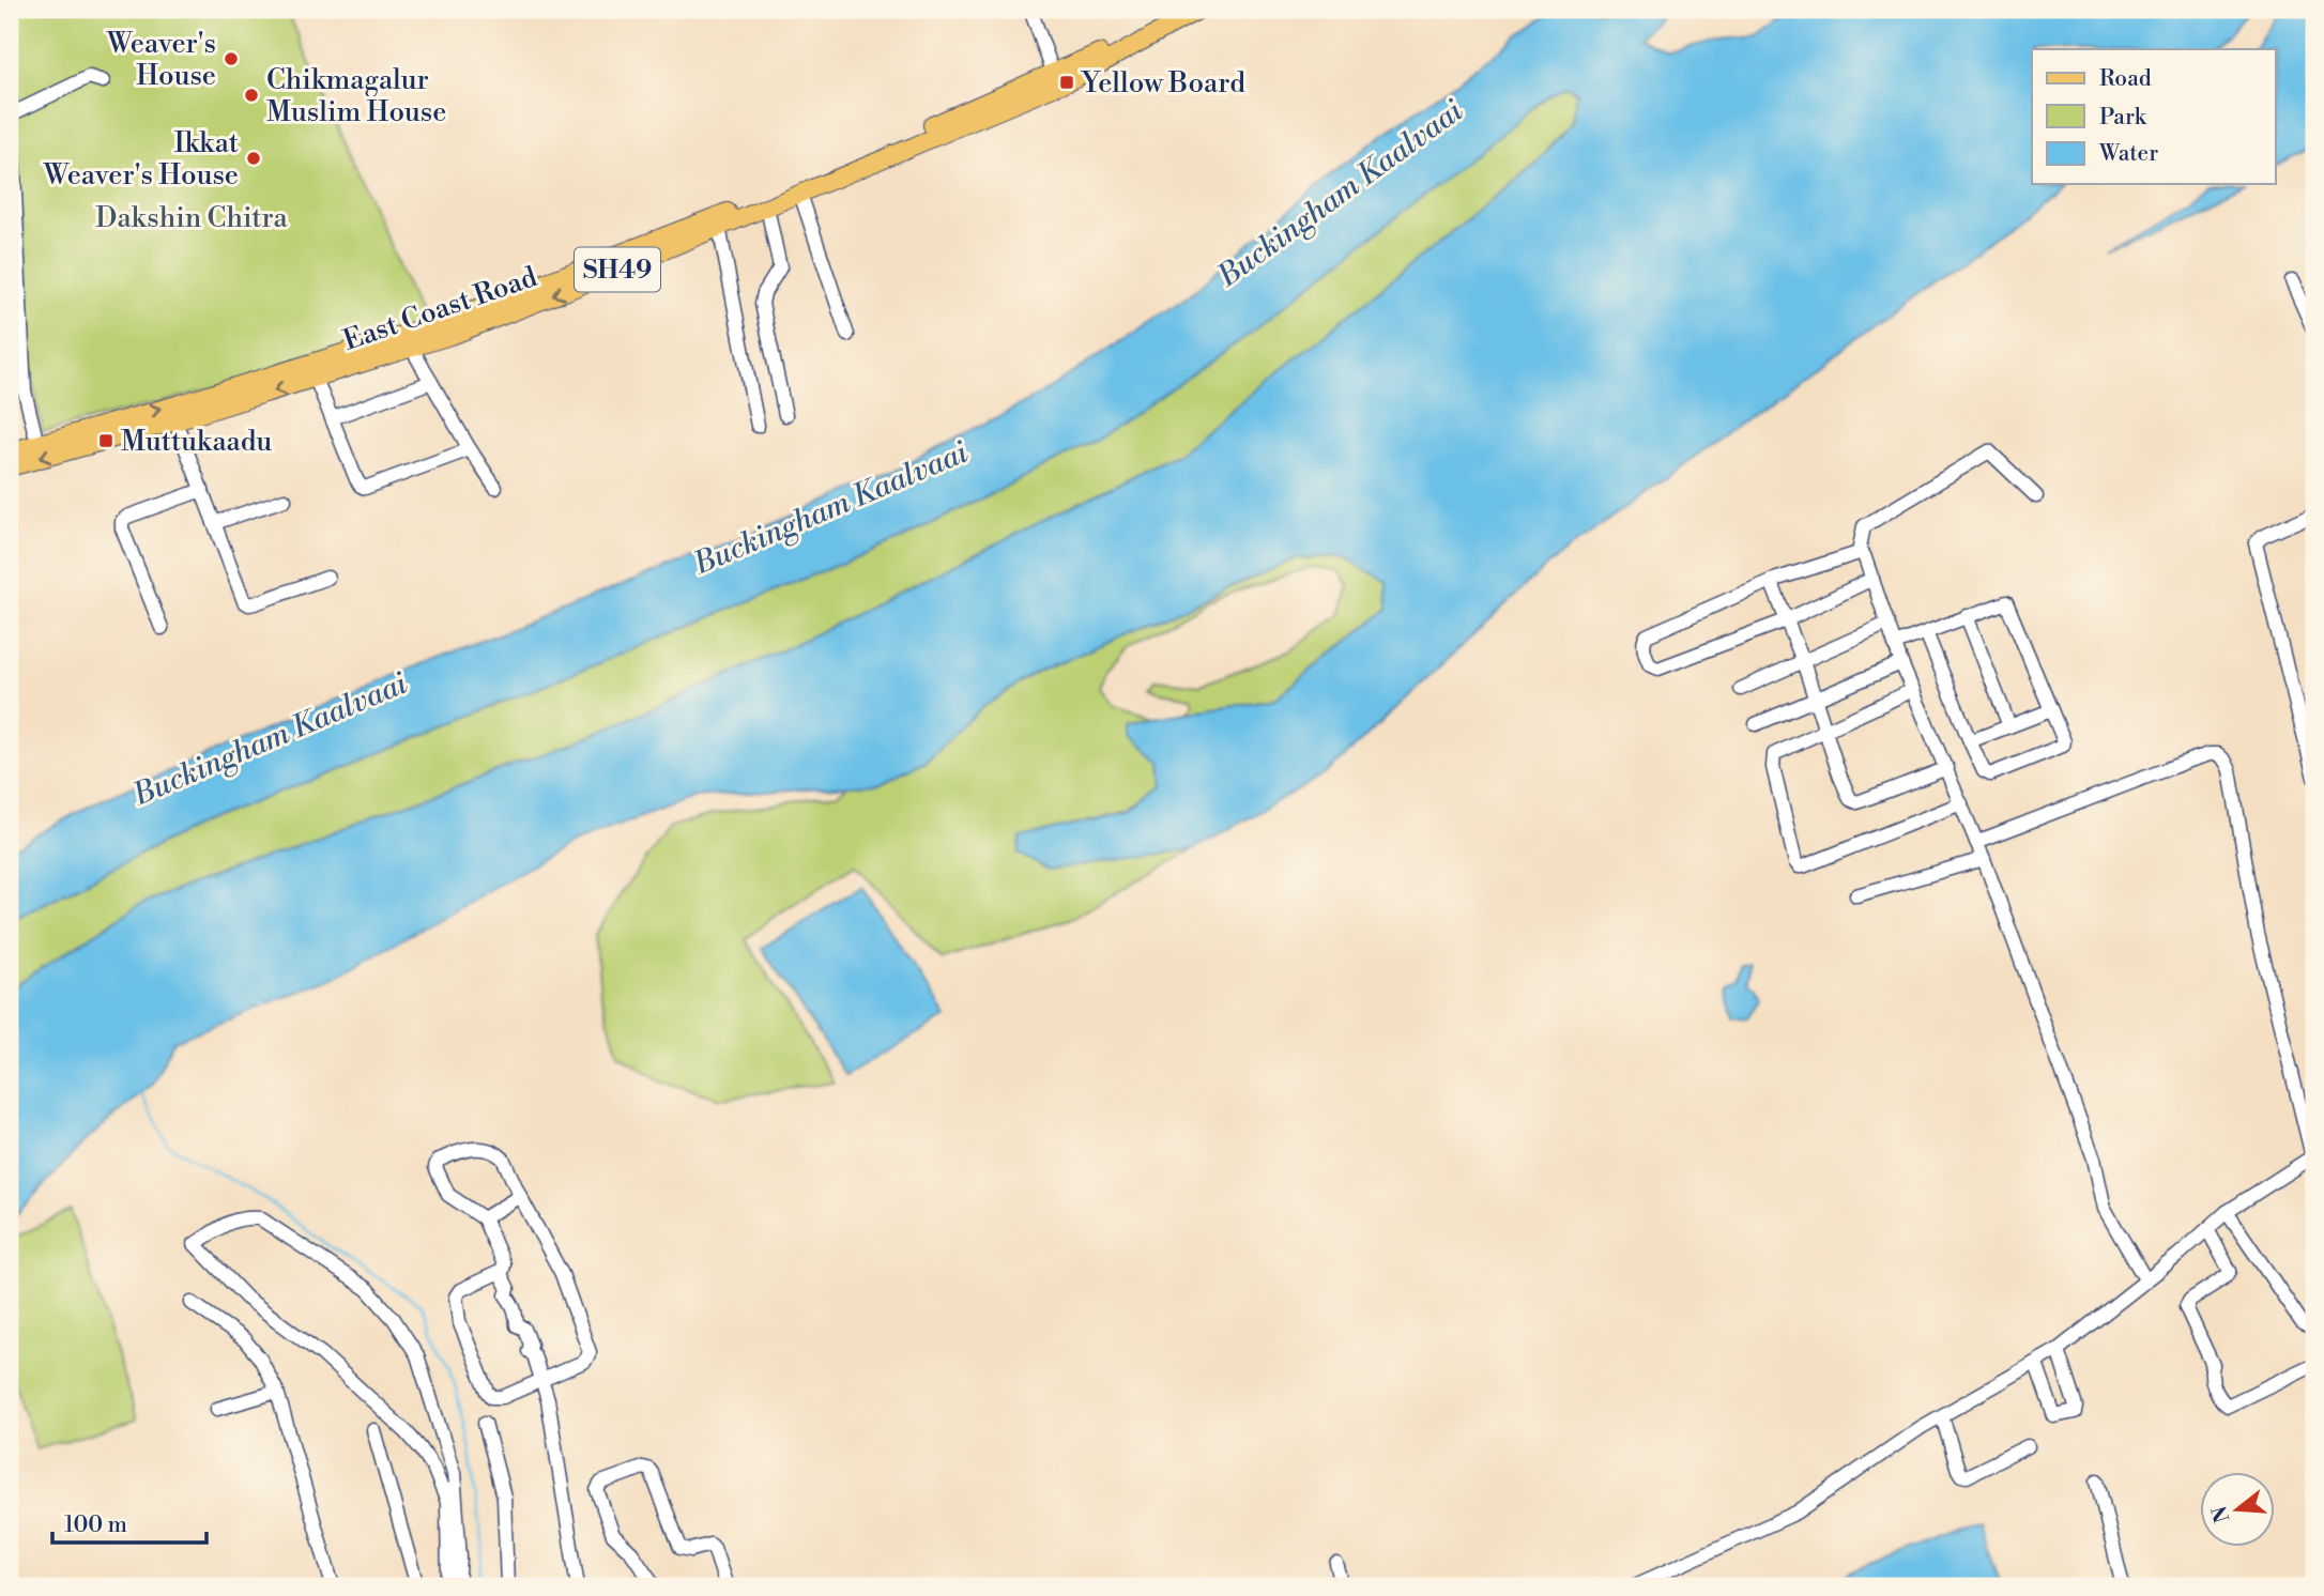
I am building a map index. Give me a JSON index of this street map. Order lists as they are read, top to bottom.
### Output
{
  "streets": {
    "main road": ["SH49", "East Coast Road"]
  },
  "water": ["Buckingham Kaalvaai"],
  "parks": ["Dakshin Chitra"],
  "places": {
    "other": ["Weaver's House", "Chikmagalur Muslim House", "Ikkat Weaver's House"],
    "transit": ["Yellow Board", "Muttukaadu"]
  },
  "legend": ["Road", "Park", "Water"],
  "scale_bar": "100 m",
  "north": "left"
}
